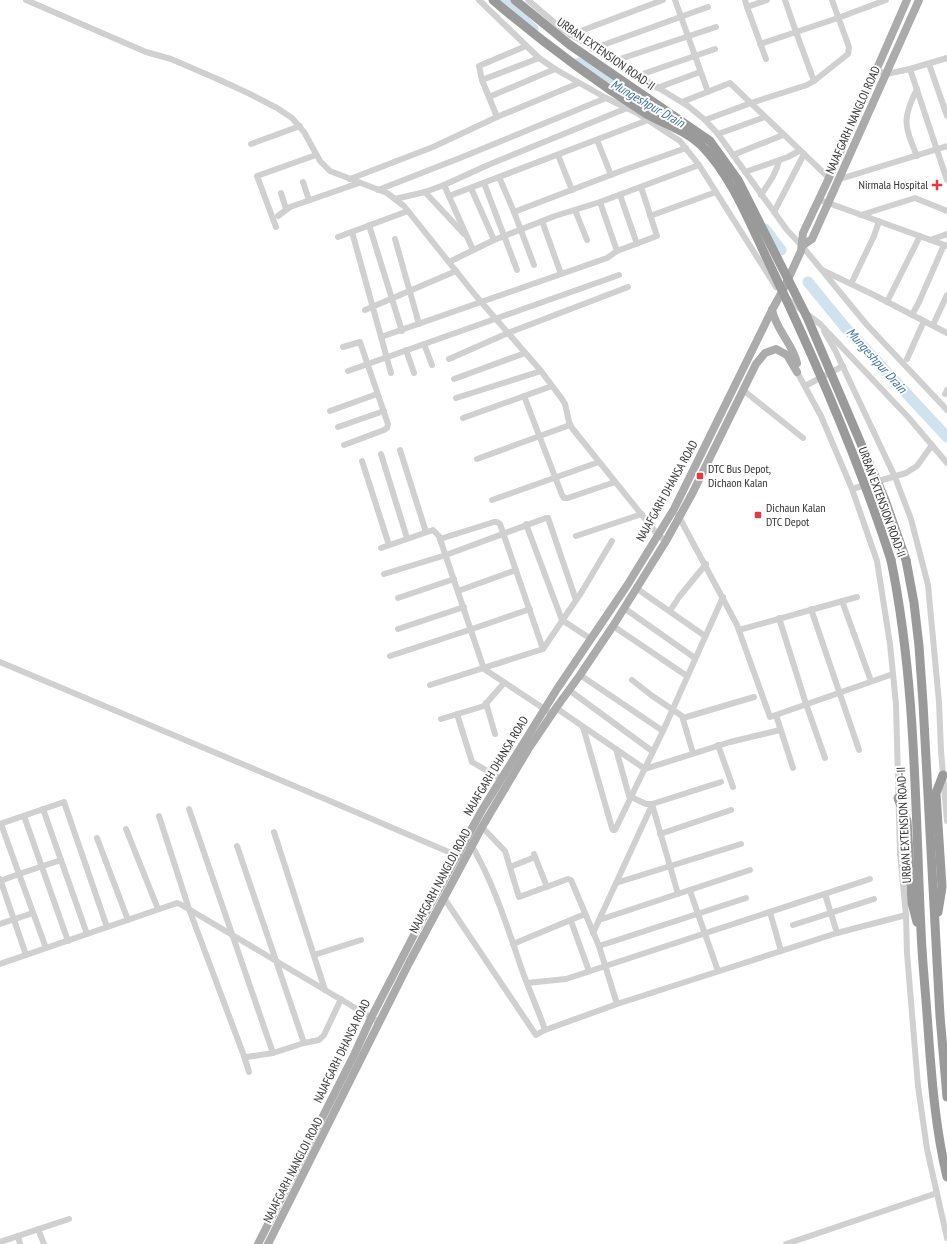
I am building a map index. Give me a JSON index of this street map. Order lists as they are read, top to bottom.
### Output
{
  "streets": {
    "highway": ["URBAN EXTENSION ROAD-II"],
    "main road": ["NAJAFGARH NANGLOI ROAD", "NAJAFGARH DHANSA ROAD"]
  },
  "crossings": [
    ["NAJAFGARH NANGLOI ROAD", "NAJAFGARH DHANSA ROAD"]
  ],
  "water": ["Mungeshpur Drain"],
  "places": {
    "health": ["Nirmala Hospital"],
    "transit": ["DTC Bus Depot, Dichaon Kalan", "Dichaun Kalan DTC Depot"]
  }
}
